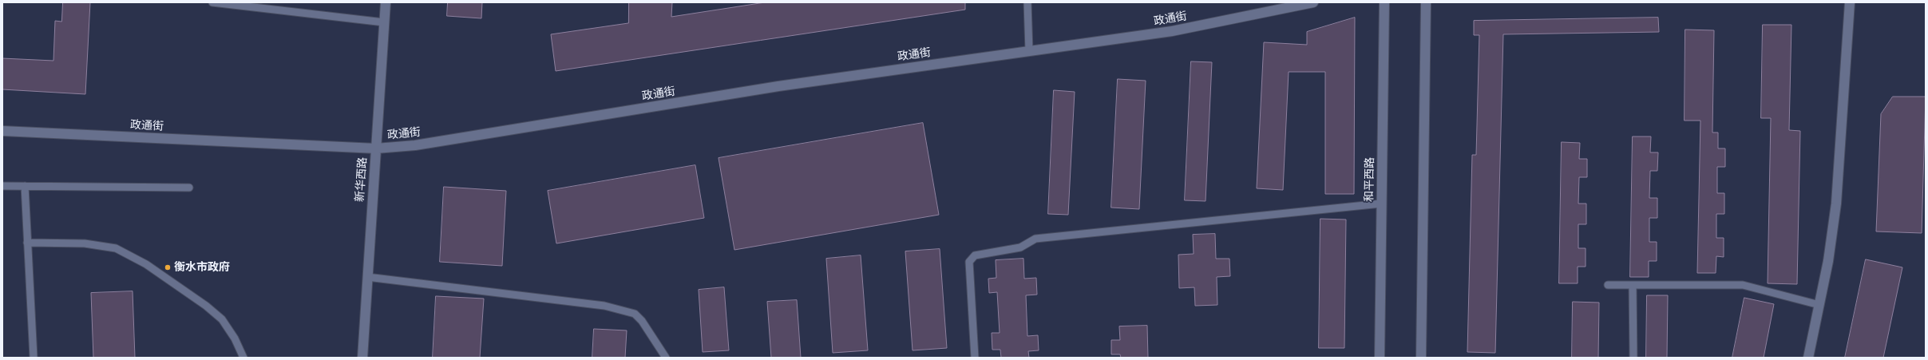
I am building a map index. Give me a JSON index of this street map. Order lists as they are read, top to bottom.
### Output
{
  "streets": {
    "street": ["政通街", "新华西路", "和平西路"]
  },
  "crossings": [
    ["政通街", "新华西路"]
  ],
  "places": ["衡水市政府"]
}
